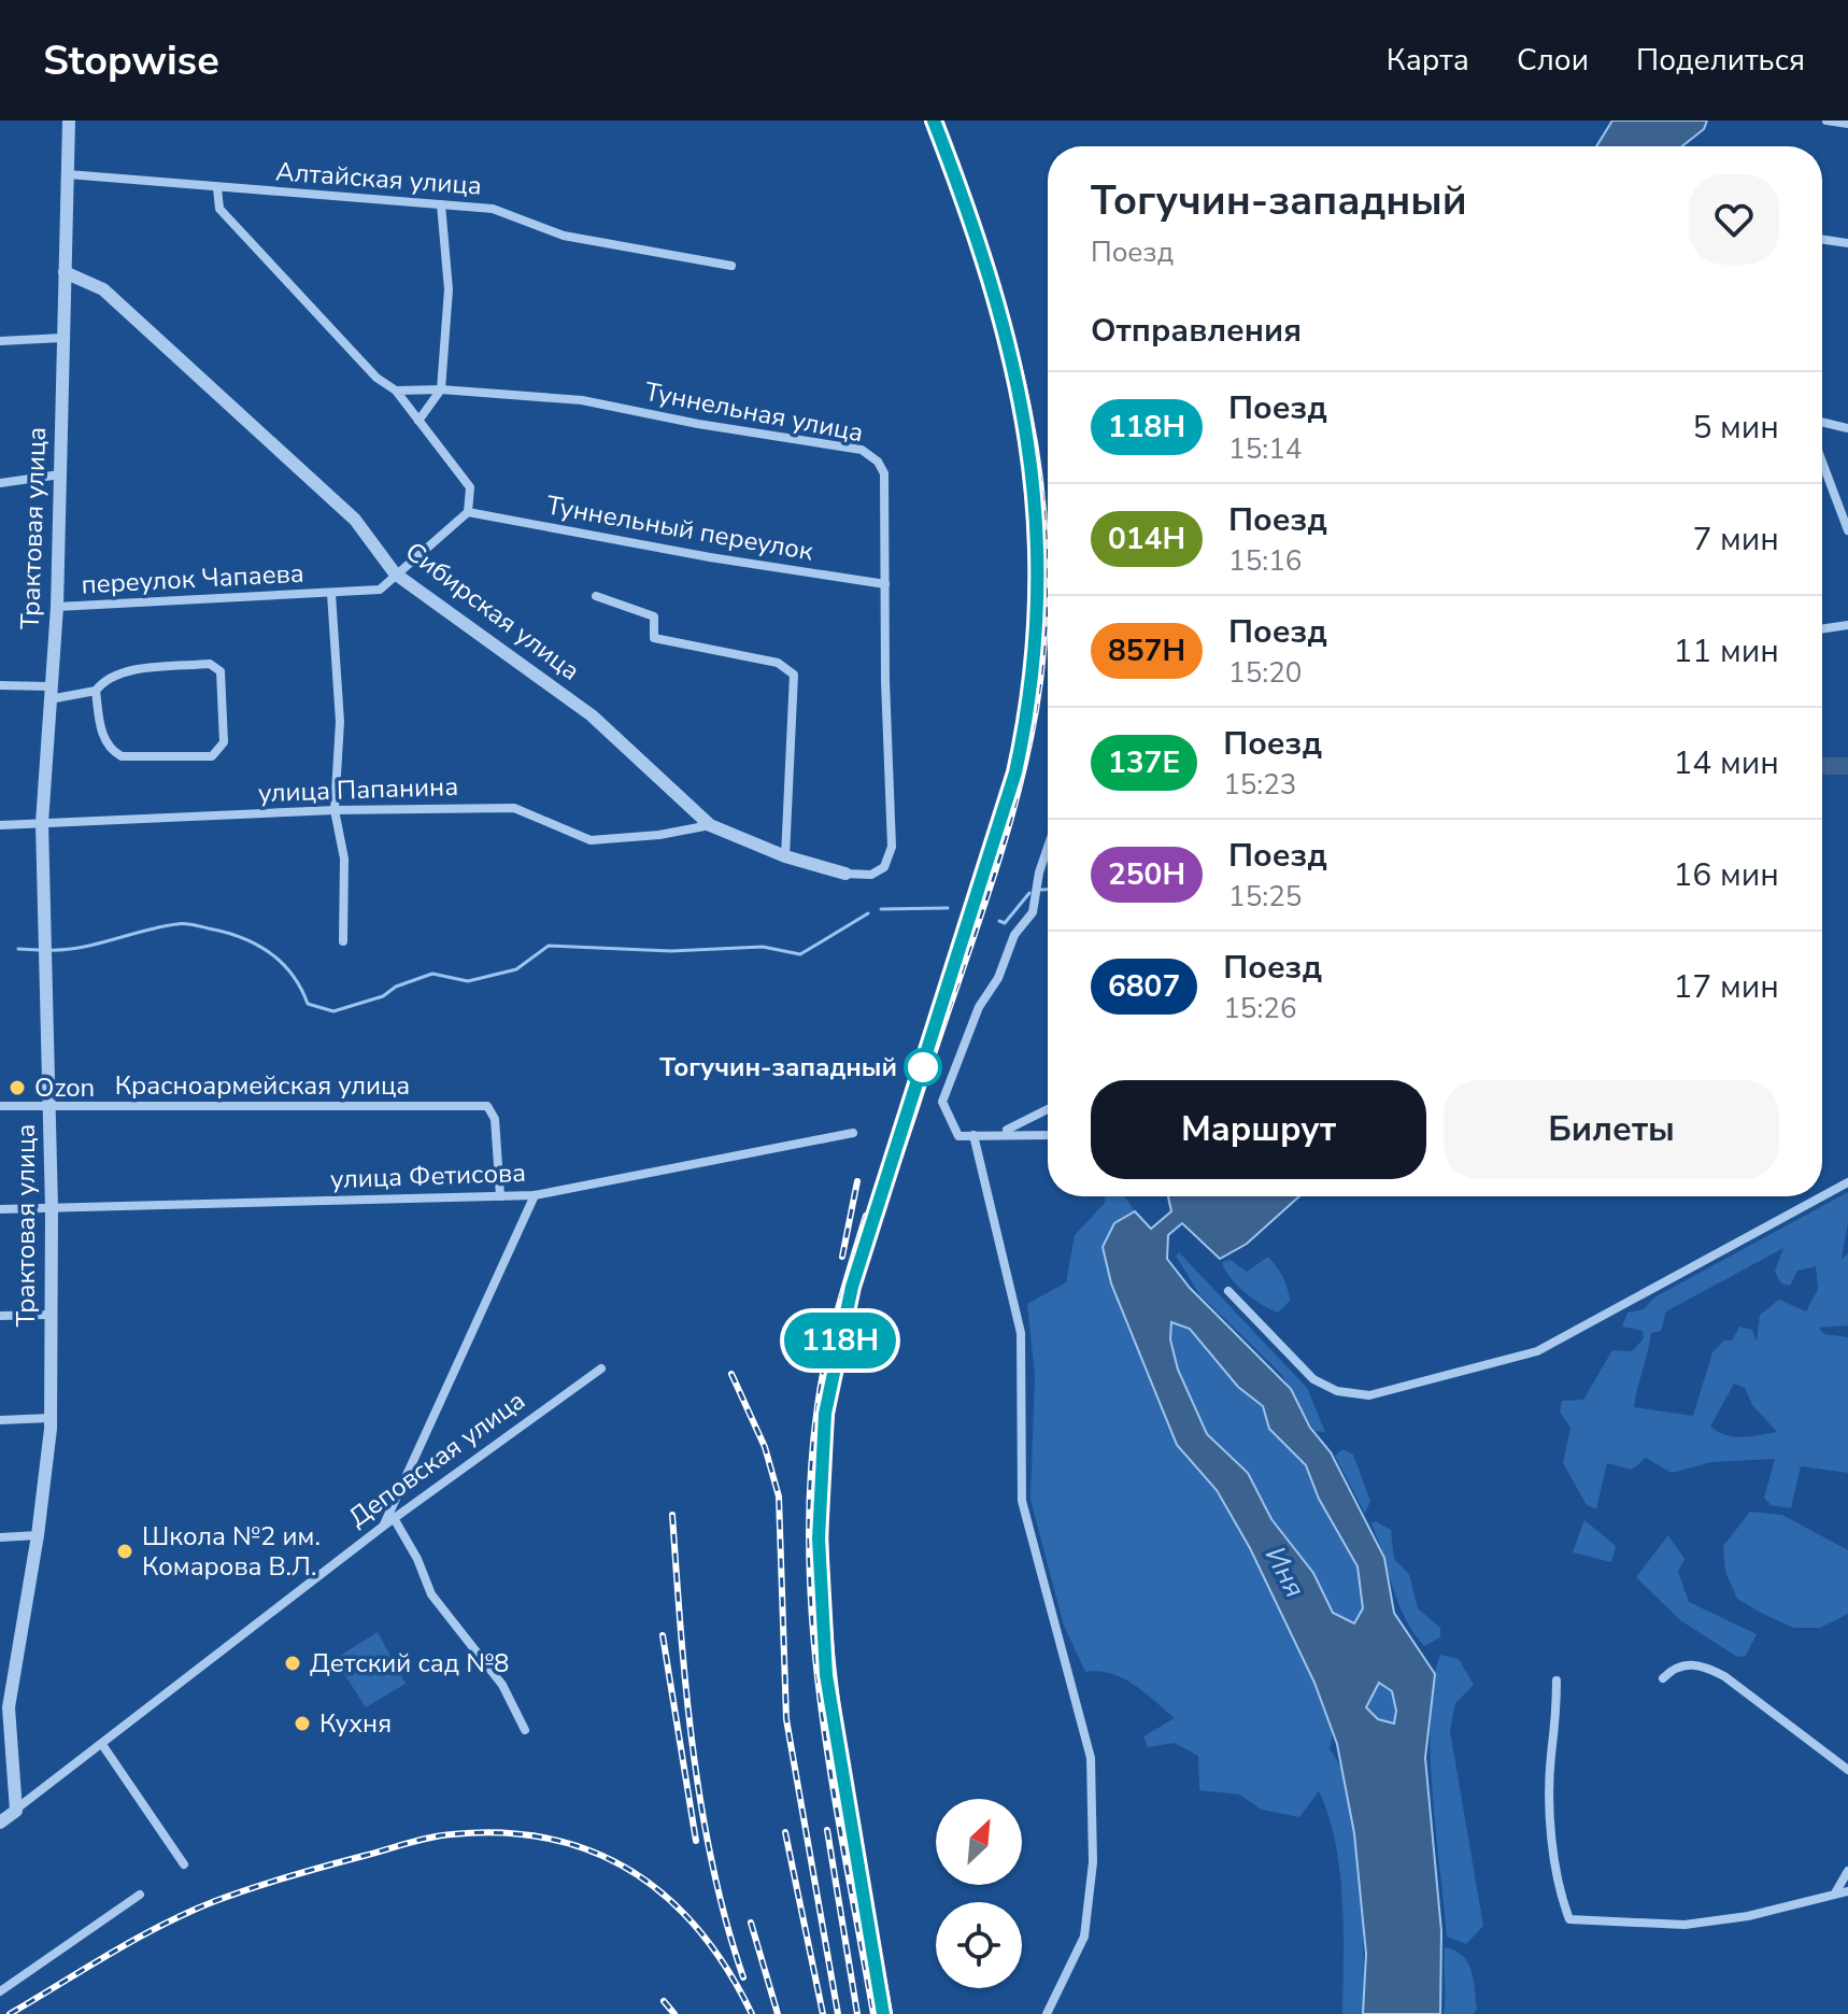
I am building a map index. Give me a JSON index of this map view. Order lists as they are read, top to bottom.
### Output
{
  "streets": {
    "street": [
      "Алтайская улица",
      "Туннельная улица",
      "Трактовая улица",
      "Туннельный переулок",
      "переулок Чапаева",
      "Сибирская улица",
      "улица Папанина",
      "Красноармейская улица",
      "улица Фетисова",
      "Деповская улица"
    ]
  },
  "crossings": [
    ["Алтайская улица", "Трактовая улица"],
    ["Туннельная улица", "Туннельный переулок"],
    ["Туннельная улица", "Сибирская улица"],
    ["Трактовая улица", "переулок Чапаева"],
    ["Трактовая улица", "Сибирская улица"],
    ["Трактовая улица", "улица Папанина"],
    ["Трактовая улица", "Красноармейская улица"],
    ["Трактовая улица", "улица Фетисова"],
    ["Трактовая улица", "Деповская улица"],
    ["Туннельный переулок", "переулок Чапаева"],
    ["переулок Чапаева", "Сибирская улица"],
    ["Сибирская улица", "улица Папанина"],
    ["Красноармейская улица", "улица Фетисова"]
  ],
  "water": ["Иня"],
  "places": [
    "Тогучин-западный",
    "Ozon",
    "Школа №2 им. Комарова В.Л.",
    "Детский сад №8",
    "Кухня"
  ],
  "north": "top right",
  "page": {
    "header": "Stopwise",
    "nav": ["Карта", "Слои", "Поделиться"],
    "on_map": "118Н",
    "heading": [
      ["Тогучин-западный", "Поезд"],
      "Отправления"
    ],
    "list": [
      {
        "mark": "118Н",
        "name": "Поезд",
        "note": "15:14",
        "value": "5 мин"
      },
      {
        "mark": "014Н",
        "name": "Поезд",
        "note": "15:16",
        "value": "7 мин"
      },
      {
        "mark": "857Н",
        "name": "Поезд",
        "note": "15:20",
        "value": "11 мин"
      },
      {
        "mark": "137Е",
        "name": "Поезд",
        "note": "15:23",
        "value": "14 мин"
      },
      {
        "mark": "250Н",
        "name": "Поезд",
        "note": "15:25",
        "value": "16 мин"
      },
      {
        "mark": "6807",
        "name": "Поезд",
        "note": "15:26",
        "value": "17 мин"
      }
    ],
    "buttons": ["Маршрут", "Билеты"]
  }
}
